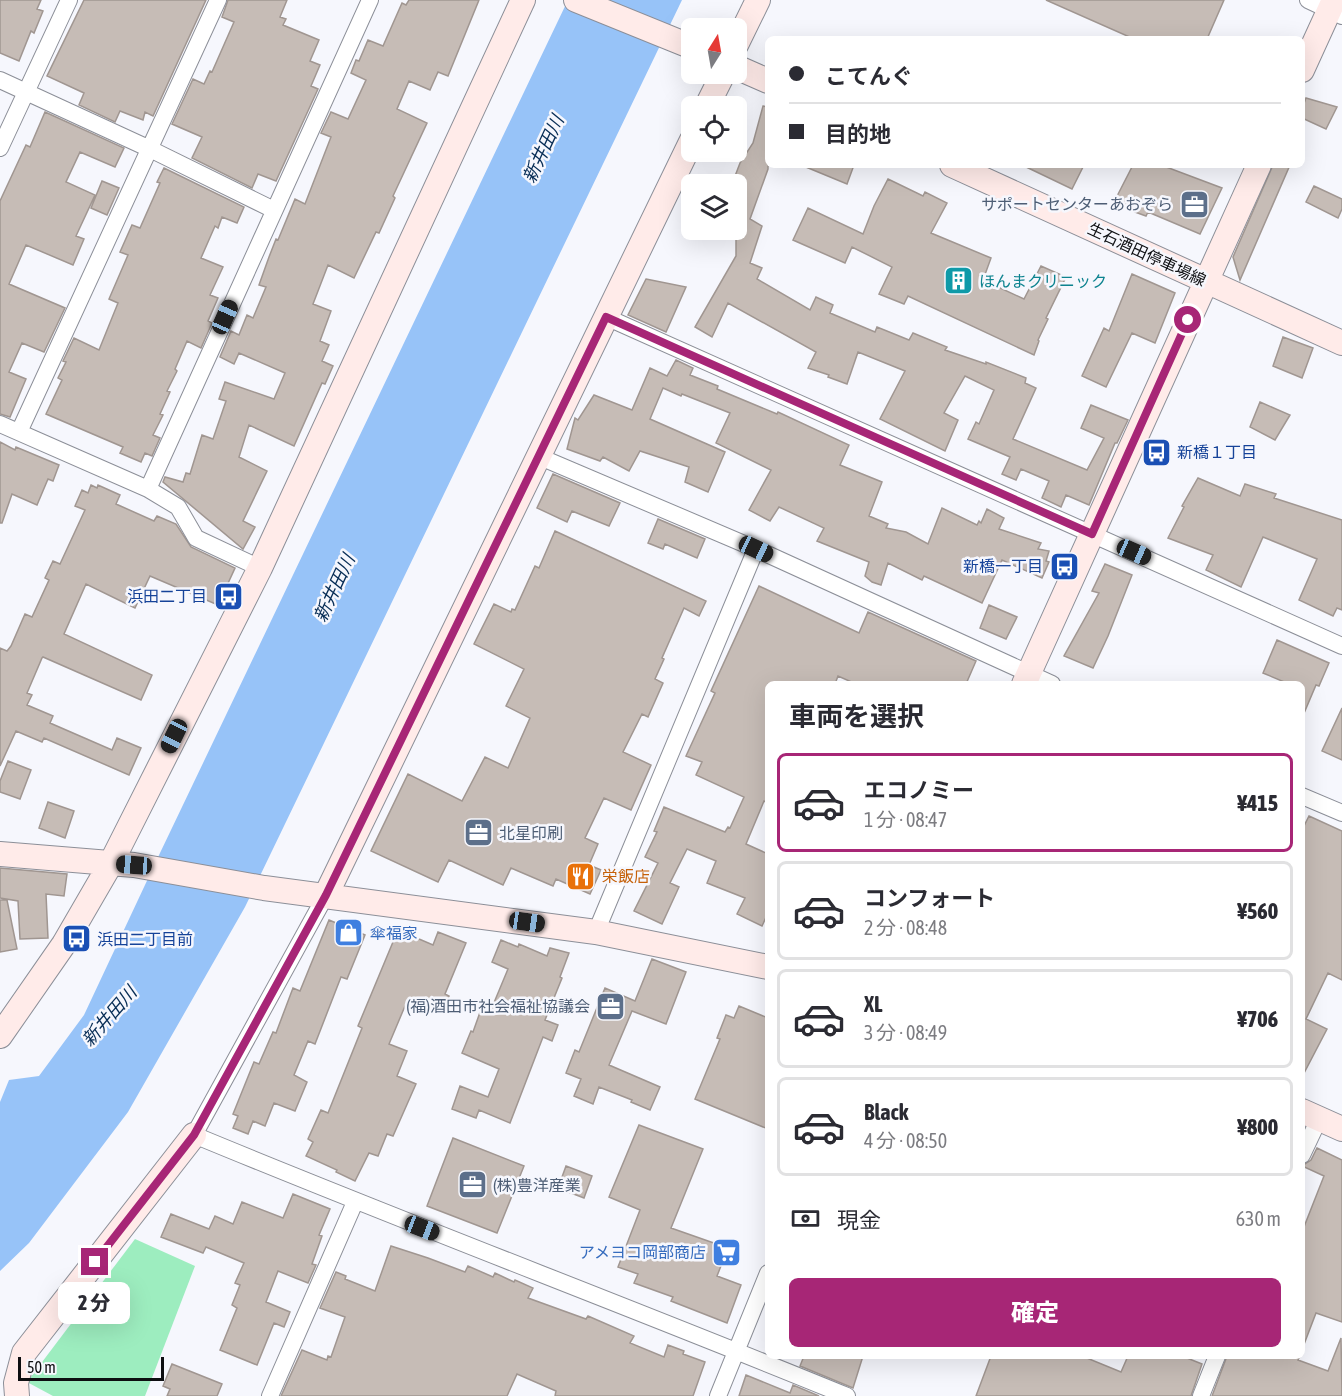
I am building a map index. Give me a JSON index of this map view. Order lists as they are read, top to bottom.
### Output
{
  "streets": {
    "street": ["生石酒田停車場線"]
  },
  "water": ["新井田川"],
  "places": {
    "office": [
      "サポートセンターあおぞら",
      "北星印刷",
      "(福)酒田市社会福祉協議会",
      "(株)豊洋産業"
    ],
    "building": ["ほんまクリニック"],
    "bus stop": [
      "新橋１丁目",
      "新橋一丁目",
      "浜田二丁目",
      "浜田二丁目前"
    ],
    "restaurant": ["栄飯店"],
    "shop": ["傘福家"],
    "supermarket": ["アメヨコ岡部商店"]
  },
  "scale_bar": "50 m",
  "north": "top",
  "page": {
    "banner": ["こてんぐ", "目的地"],
    "heading": "車両を選択",
    "list": [
      {
        "name": "エコノミー",
        "note": "1 分 · 08:47",
        "value": "¥415"
      },
      {
        "name": "コンフォート",
        "note": "2 分 · 08:48",
        "value": "¥560"
      },
      {
        "name": "XL",
        "note": "3 分 · 08:49",
        "value": "¥706"
      },
      {
        "name": "Black",
        "note": "4 分 · 08:50",
        "value": "¥800"
      }
    ],
    "pay": ["現金", "630 m"],
    "buttons": "確定",
    "bubble": "2 分",
    "scale": "50 m"
  }
}
